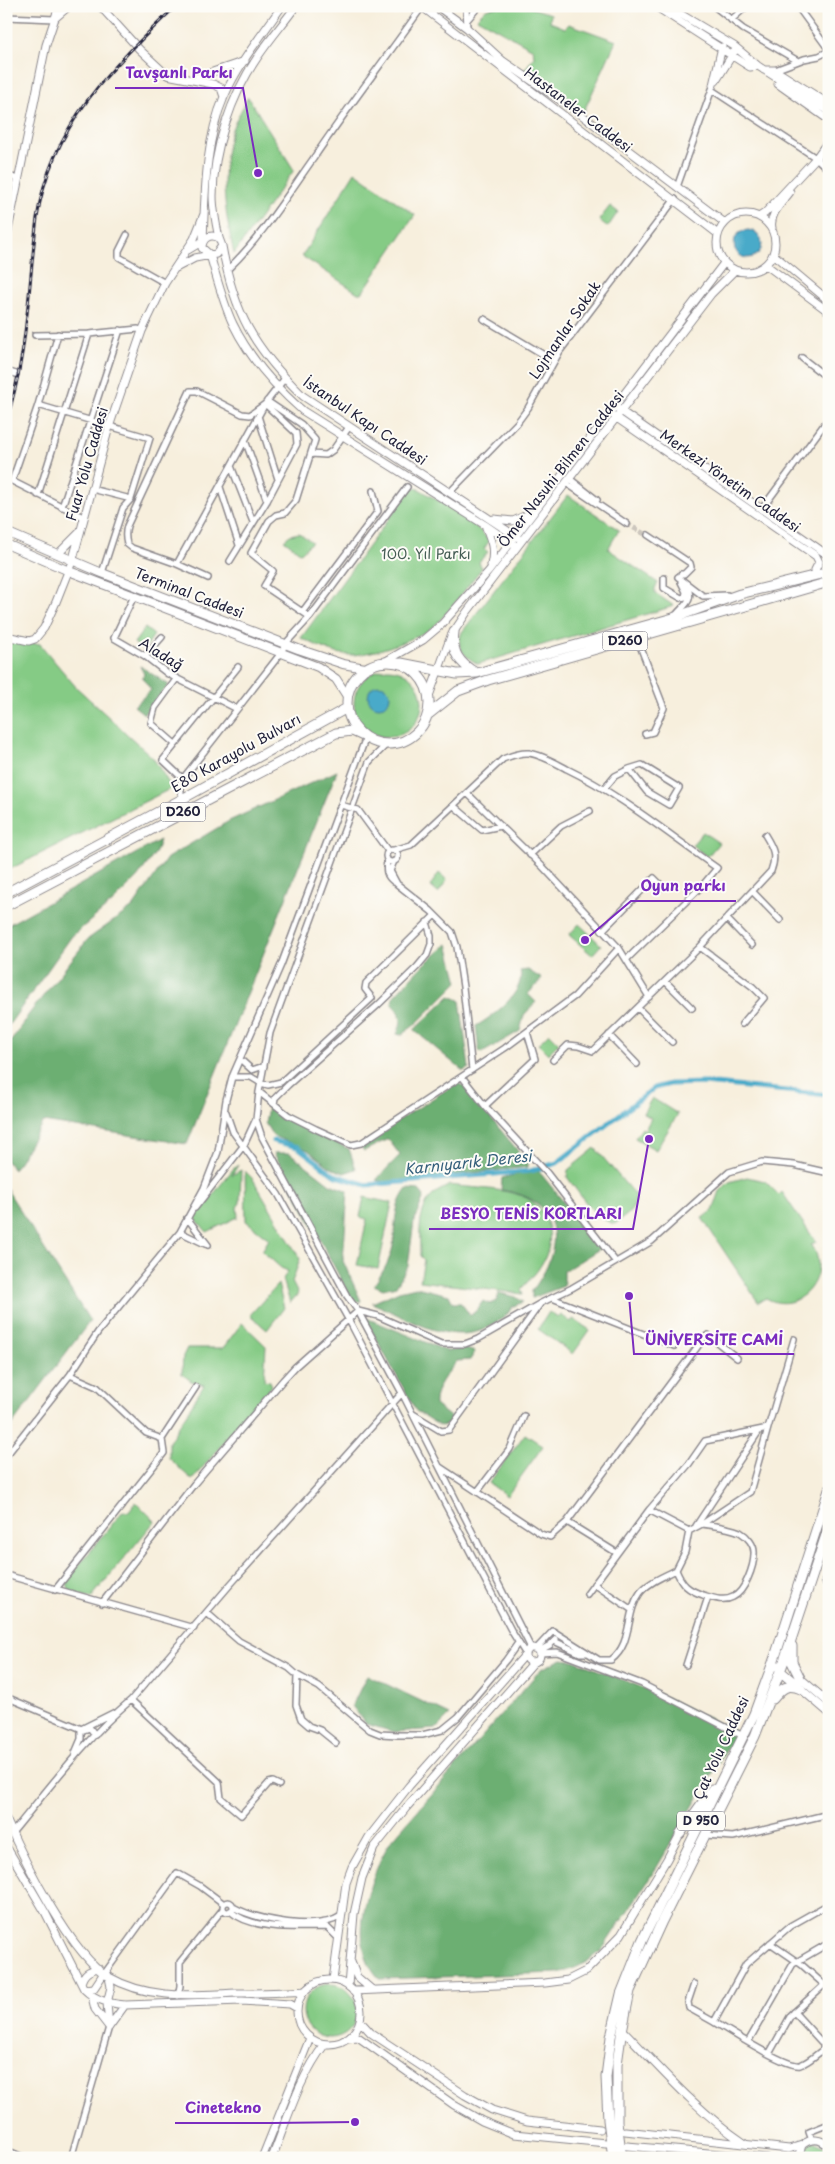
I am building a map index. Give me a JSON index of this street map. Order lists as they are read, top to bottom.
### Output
{
  "streets": {
    "highway": [
      "D260",
      "E80 Karayolu Bulvarı",
      "Çat Yolu Caddesi",
      "D 950"
    ],
    "main road": [
      "Hastaneler Caddesi",
      "İstanbul Kapı Caddesi",
      "Fuar Yolu Caddesi",
      "Ömer Nasuhi Bilmen Caddesi",
      "Merkezi Yönetim Caddesi",
      "Terminal Caddesi"
    ],
    "street": ["Lojmanlar Sokak", "Aladağ"]
  },
  "crossings": [
    ["Hastaneler Caddesi", "Lojmanlar Sokak"],
    ["Hastaneler Caddesi", "Ömer Nasuhi Bilmen Caddesi"],
    ["Lojmanlar Sokak", "İstanbul Kapı Caddesi"],
    ["İstanbul Kapı Caddesi", "Ömer Nasuhi Bilmen Caddesi"],
    ["Fuar Yolu Caddesi", "Terminal Caddesi"],
    ["Ömer Nasuhi Bilmen Caddesi", "Merkezi Yönetim Caddesi"],
    ["Ömer Nasuhi Bilmen Caddesi", "Terminal Caddesi"],
    ["Ömer Nasuhi Bilmen Caddesi", "D260"],
    ["Ömer Nasuhi Bilmen Caddesi", "E80 Karayolu Bulvarı"],
    ["Terminal Caddesi", "D260"],
    ["Terminal Caddesi", "Aladağ"],
    ["Terminal Caddesi", "E80 Karayolu Bulvarı"],
    ["D260", "E80 Karayolu Bulvarı"]
  ],
  "water": ["Karnıyarık Deresi"],
  "parks": ["100. Yıl Parkı"],
  "places": [
    "Tavşanlı Parkı",
    "Oyun parkı",
    "BESYO TENİS KORTLARI",
    "ÜNİVERSİTE CAMİ",
    "Cinetekno"
  ]
}
